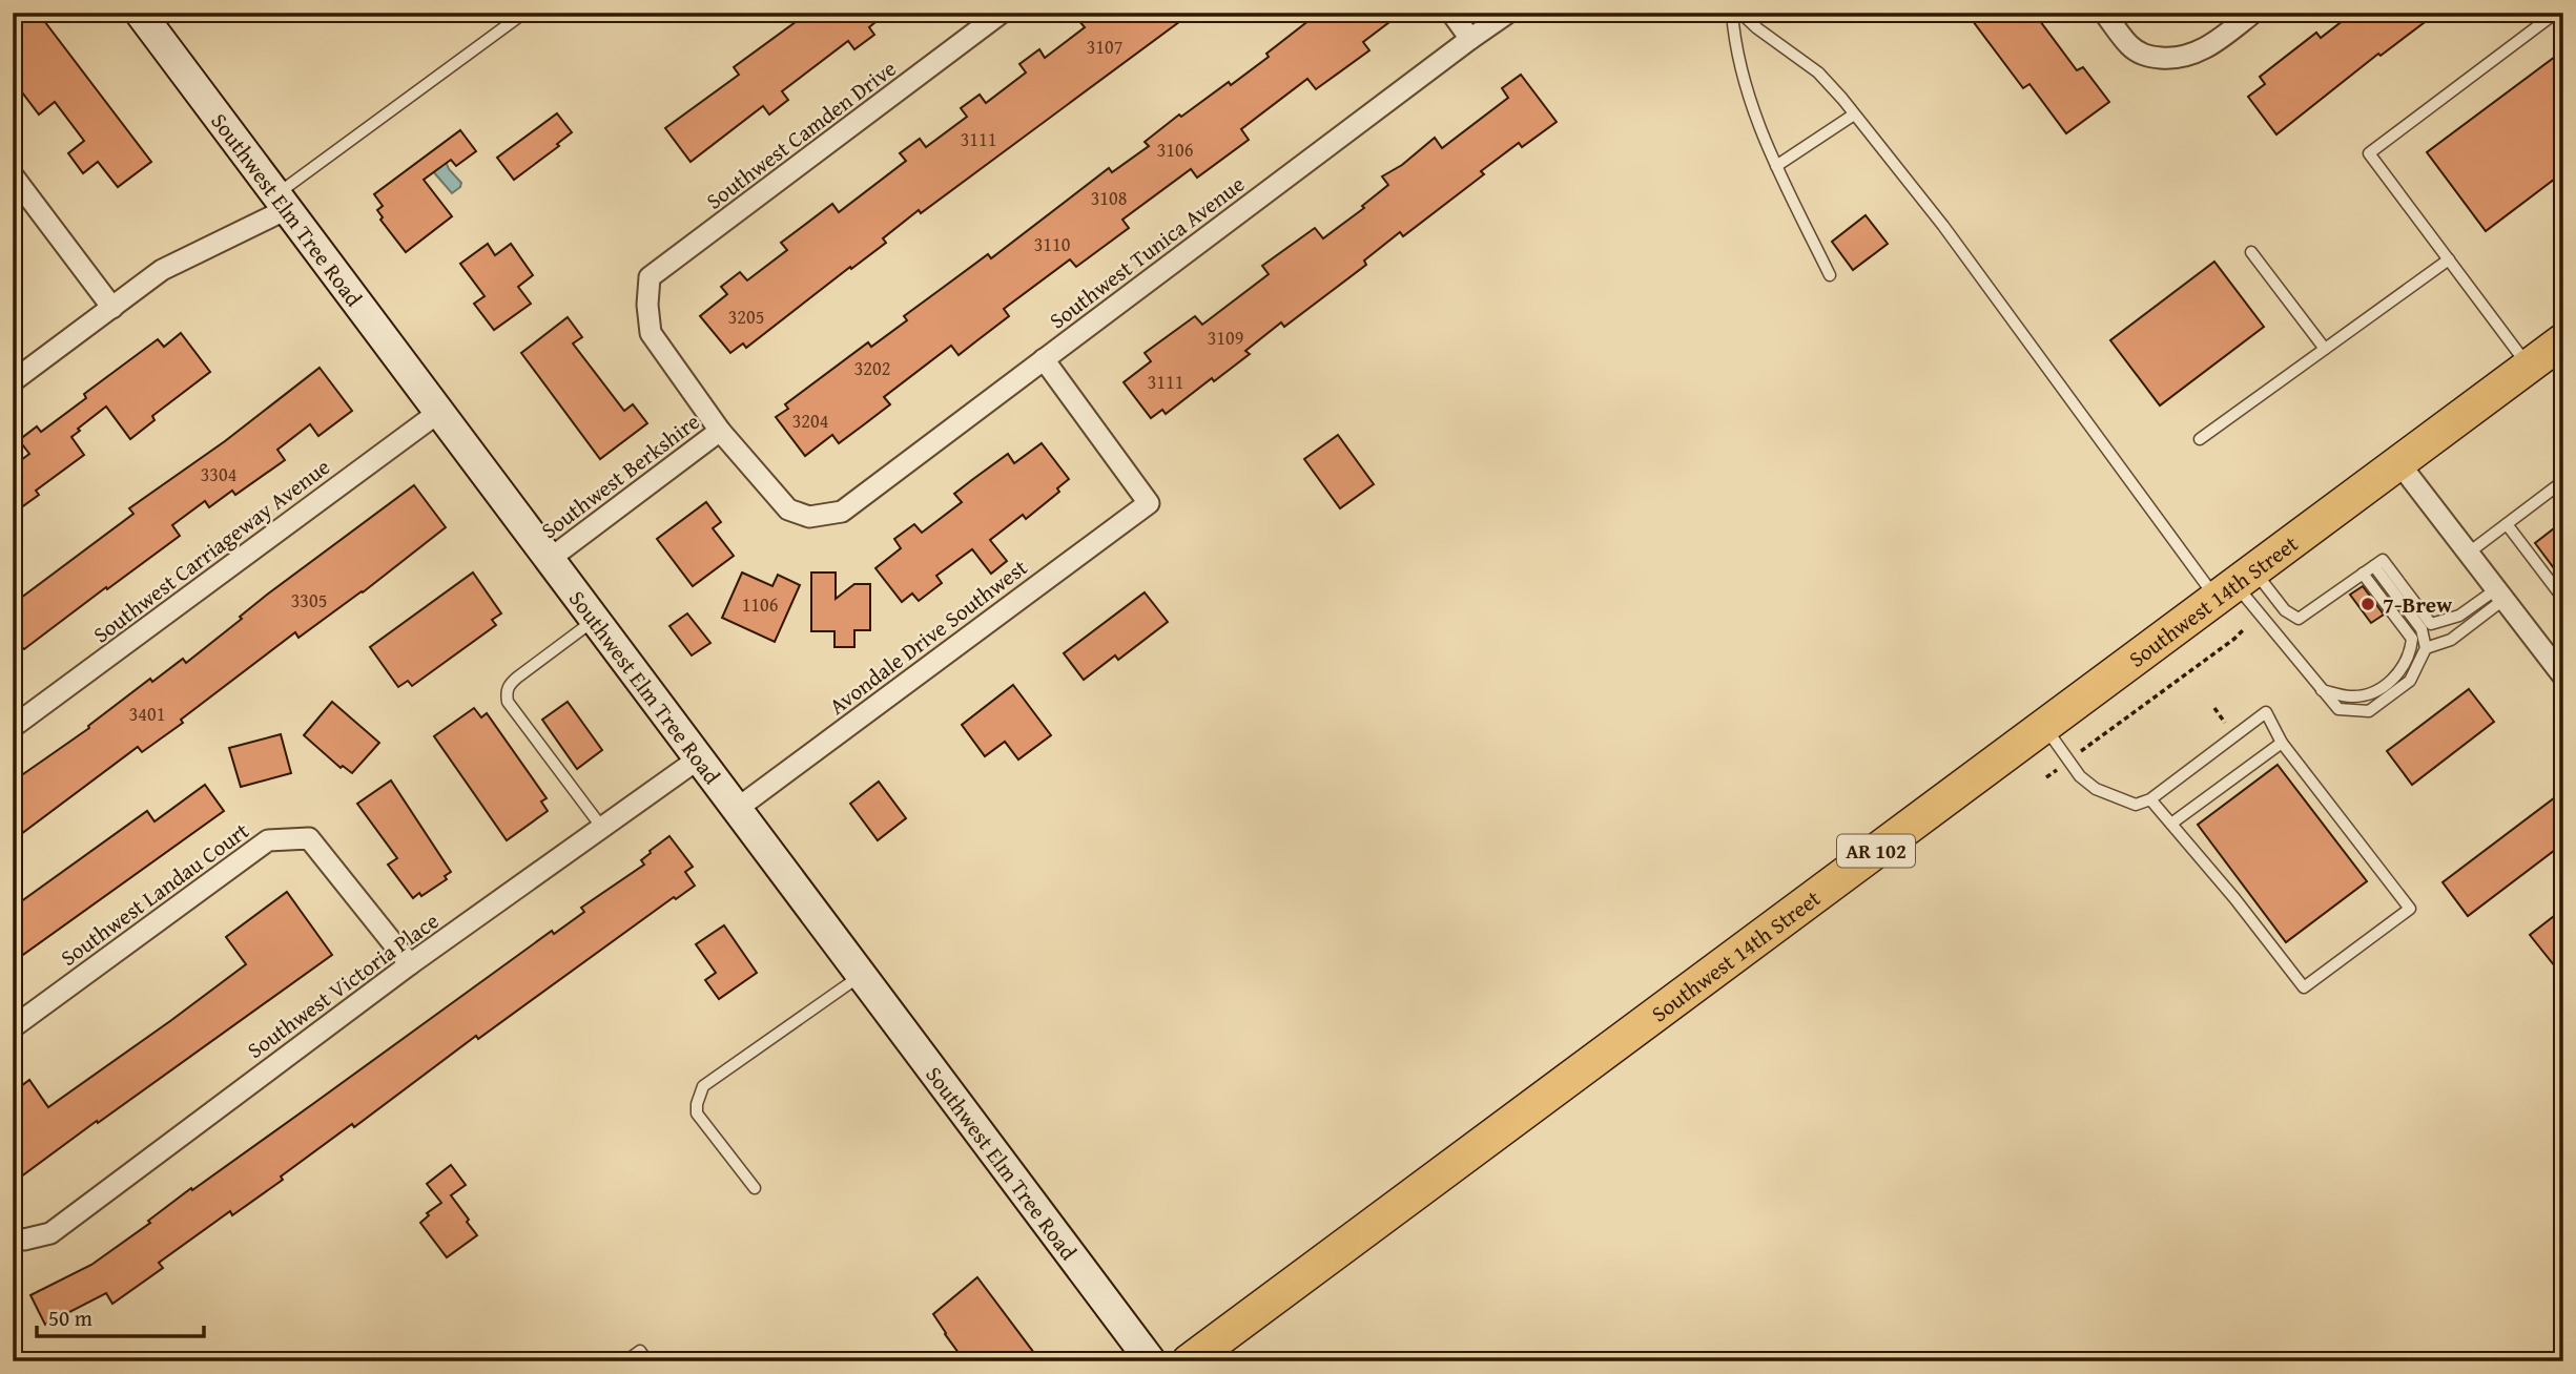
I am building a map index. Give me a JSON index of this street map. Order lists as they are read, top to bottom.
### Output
{
  "streets": {
    "main road": ["Southwest 14th Street", "AR 102"],
    "street": [
      "Southwest Camden Drive",
      "Southwest Elm Tree Road",
      "Southwest Tunica Avenue",
      "Southwest Berkshire",
      "Southwest Carriageway Avenue",
      "Avondale Drive Southwest",
      "Southwest Landau Court",
      "Southwest Victoria Place"
    ]
  },
  "crossings": [
    ["Southwest Camden Drive", "Southwest Tunica Avenue"],
    ["Southwest Camden Drive", "Southwest Berkshire"],
    ["Southwest Elm Tree Road", "Southwest Berkshire"],
    ["Southwest Elm Tree Road", "Southwest Carriageway Avenue"],
    ["Southwest Elm Tree Road", "Avondale Drive Southwest"],
    ["Southwest Elm Tree Road", "Southwest Victoria Place"],
    ["Southwest Tunica Avenue", "Southwest Berkshire"],
    ["Southwest Tunica Avenue", "Avondale Drive Southwest"],
    ["Southwest Landau Court", "Southwest Victoria Place"]
  ],
  "places": ["7-Brew"],
  "house_numbers": [
    "3107",
    "3111",
    "3106",
    "3108",
    "3110",
    "3205",
    "3109",
    "3202",
    "3111",
    "3204",
    "3304",
    "3305",
    "1106",
    "3401"
  ],
  "scale_bar": "50 m"
}
